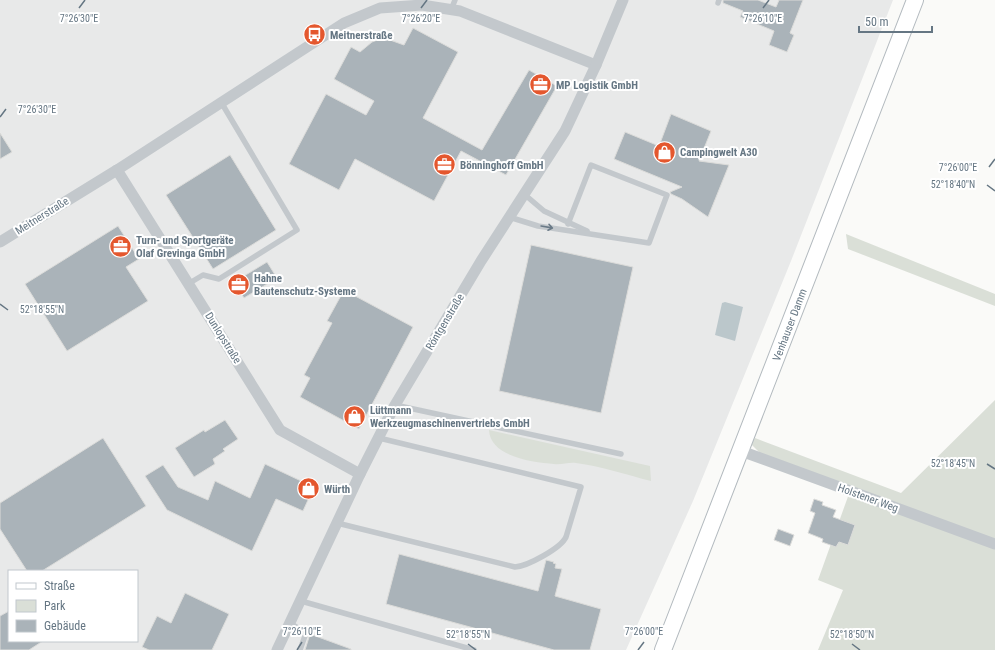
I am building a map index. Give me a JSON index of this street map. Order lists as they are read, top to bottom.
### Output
{
  "streets": {
    "main road": ["Venhauser Damm"],
    "street": [
      "Meitnerstraße",
      "Röntgenstraße",
      "Dunlopstraße",
      "Holstener Weg"
    ]
  },
  "crossings": [
    ["Meitnerstraße", "Röntgenstraße"],
    ["Meitnerstraße", "Dunlopstraße"],
    ["Röntgenstraße", "Dunlopstraße"],
    ["Venhauser Damm", "Holstener Weg"]
  ],
  "places": {
    "bus stop": ["Meitnerstraße"],
    "office": [
      "MP Logistik GmbH",
      "Bönninghoff GmbH",
      "Turn- und Sportgeräte Olaf Grevinga GmbH",
      "Hahne Bautenschutz-Systeme"
    ],
    "shop": ["Campingwelt A30", "Lüttmann Werkzeugmaschinenvertriebs GmbH", "Würth"]
  },
  "legend": ["Straße", "Park", "Gebäude"],
  "scale_bar": "50 m",
  "coordinates": [
    "7°26'10\"E",
    "7°26'30\"E",
    "7°26'20\"E",
    "7°26'00\"E",
    "52°18'40\"N",
    "52°18'55\"N",
    "52°18'45\"N",
    "52°18'50\"N"
  ]
}
